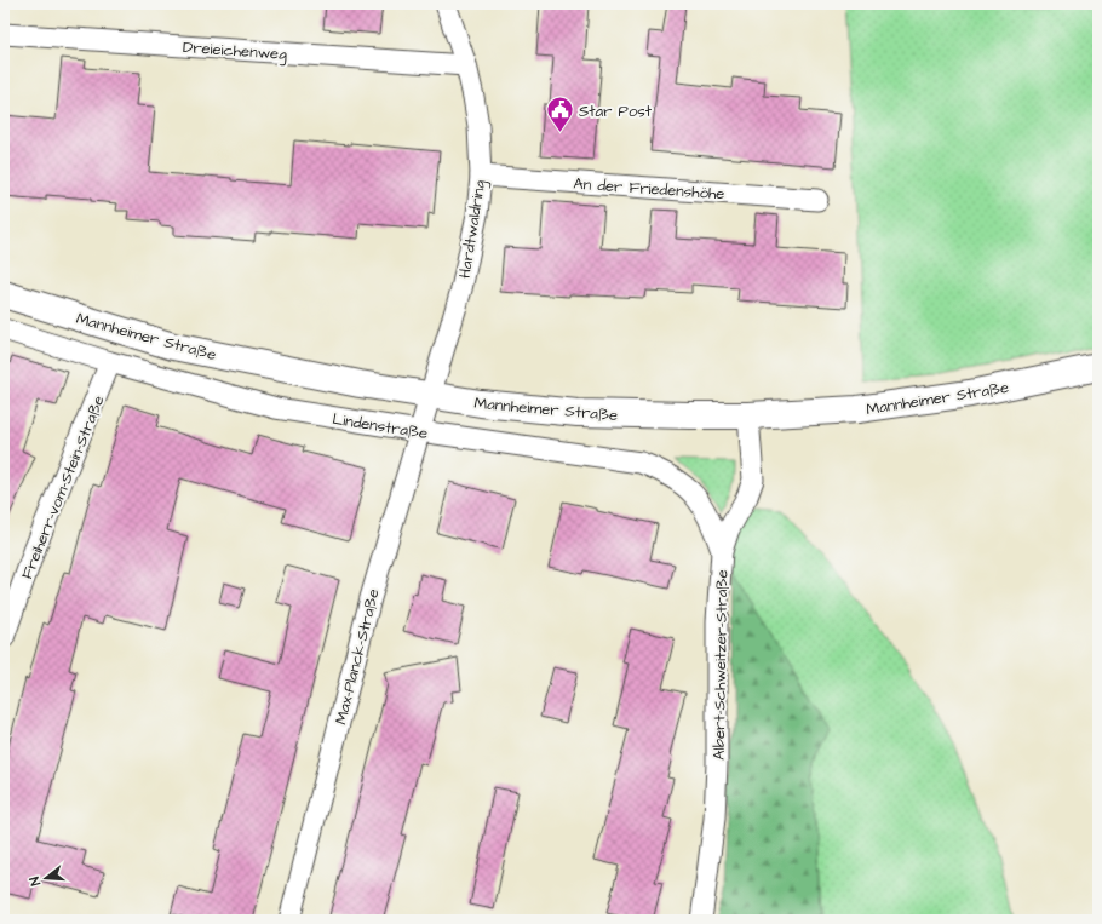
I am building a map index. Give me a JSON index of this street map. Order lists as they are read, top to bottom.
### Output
{
  "streets": {
    "street": [
      "Dreieichenweg",
      "An der Friedenshöhe",
      "Hardtwaldring",
      "Mannheimer Straße",
      "Lindenstraße",
      "Freiherr-vom-Stein-Straße",
      "Max-Planck-Straße",
      "Albert-Schweitzer-Straße"
    ]
  },
  "crossings": [
    ["Dreieichenweg", "Hardtwaldring"],
    ["An der Friedenshöhe", "Hardtwaldring"],
    ["Hardtwaldring", "Mannheimer Straße"],
    ["Hardtwaldring", "Max-Planck-Straße"],
    ["Mannheimer Straße", "Max-Planck-Straße"],
    ["Mannheimer Straße", "Albert-Schweitzer-Straße"],
    ["Lindenstraße", "Freiherr-vom-Stein-Straße"],
    ["Lindenstraße", "Max-Planck-Straße"],
    ["Lindenstraße", "Albert-Schweitzer-Straße"]
  ],
  "places": {
    "public building": ["Star Post"]
  },
  "north": "left"
}
